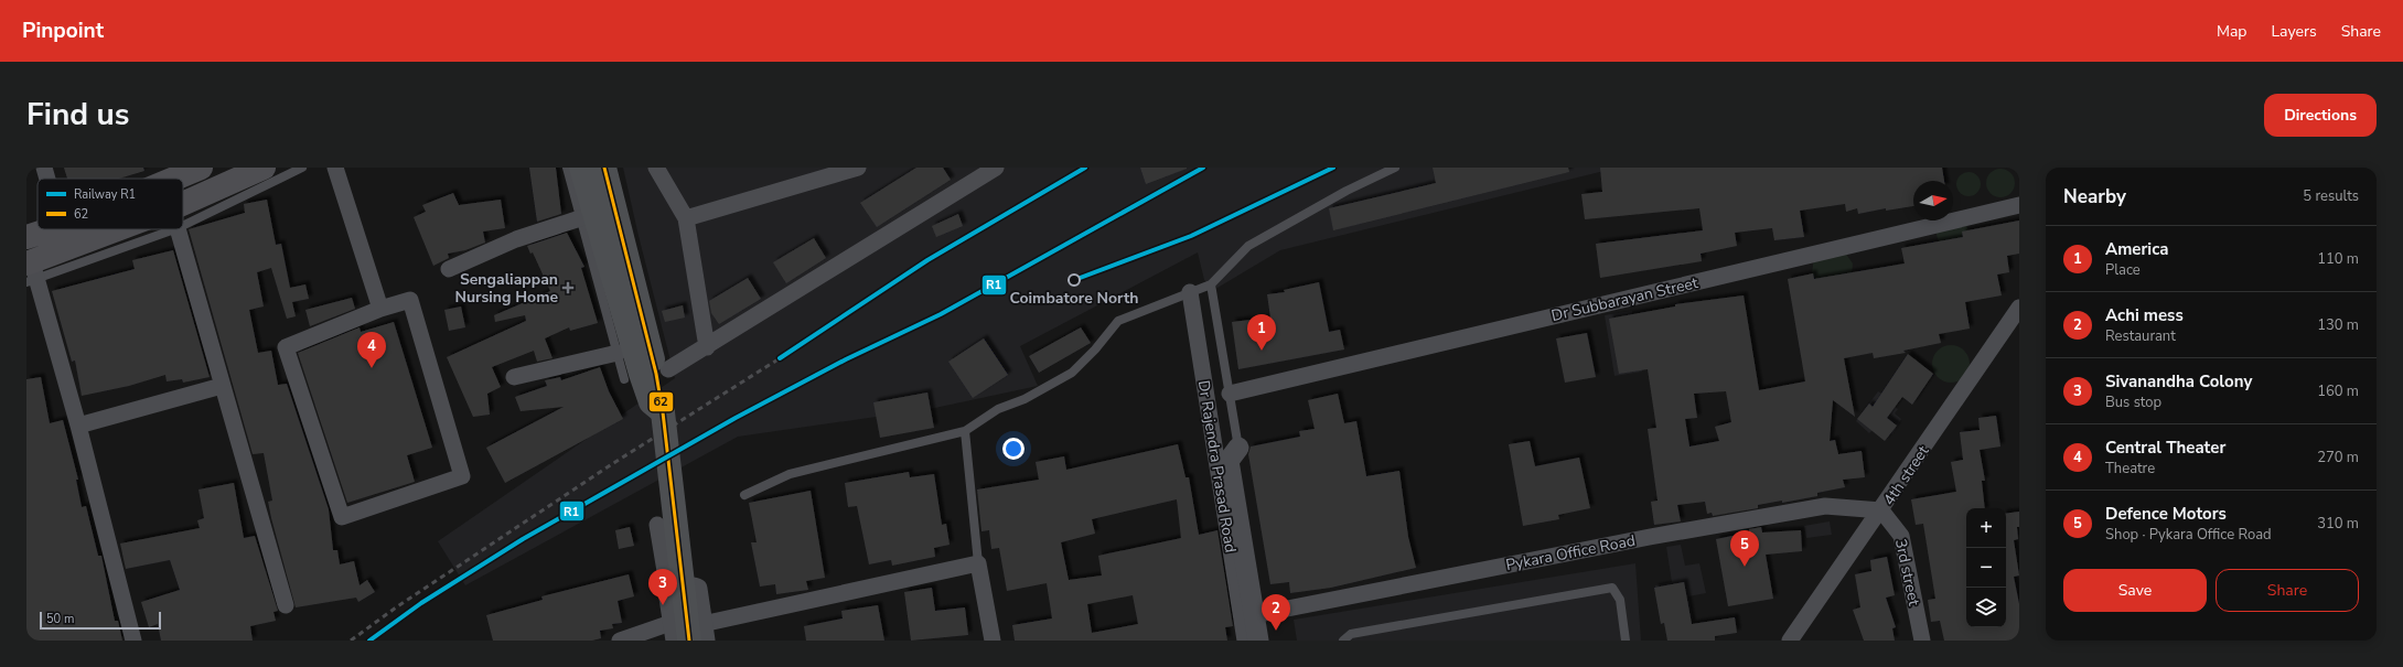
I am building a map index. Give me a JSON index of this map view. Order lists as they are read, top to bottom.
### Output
{
  "streets": {
    "street": [
      "Dr Subbarayan Street",
      "Dr Rajendra Prasad Road",
      "4th street",
      "Pykara Office Road",
      "3rd street"
    ]
  },
  "crossings": [
    ["4th street", "Pykara Office Road"],
    ["4th street", "3rd street"],
    ["Pykara Office Road", "3rd street"]
  ],
  "places": {
    "other": ["Coimbatore North"],
    "health": ["Sengaliappan Nursing Home"]
  },
  "lines": ["rail line R1", "transit line 62"],
  "legend": ["Railway R1", "62"],
  "scale_bar": "50 m",
  "north": "right",
  "page": {
    "header": "Pinpoint",
    "nav": ["Map", "Layers", "Share"],
    "title": "Find us",
    "buttons": [
      "Directions",
      ["Save", "Share"]
    ],
    "heading": ["Nearby", "5 results"],
    "list": [
      {
        "mark": "1",
        "name": "America",
        "note": "Place",
        "value": "110 m"
      },
      {
        "mark": "2",
        "name": "Achi mess",
        "note": "Restaurant",
        "value": "130 m"
      },
      {
        "mark": "3",
        "name": "Sivanandha Colony",
        "note": "Bus stop",
        "value": "160 m"
      },
      {
        "mark": "4",
        "name": "Central Theater",
        "note": "Theatre",
        "value": "270 m"
      },
      {
        "mark": "5",
        "name": "Defence Motors",
        "note": "Shop · Pykara Office Road",
        "value": "310 m"
      }
    ],
    "pins": [
      "1",
      "4",
      "5",
      "3",
      "2"
    ],
    "map_buttons": ["+", "−"],
    "scale": "50 m"
  }
}
